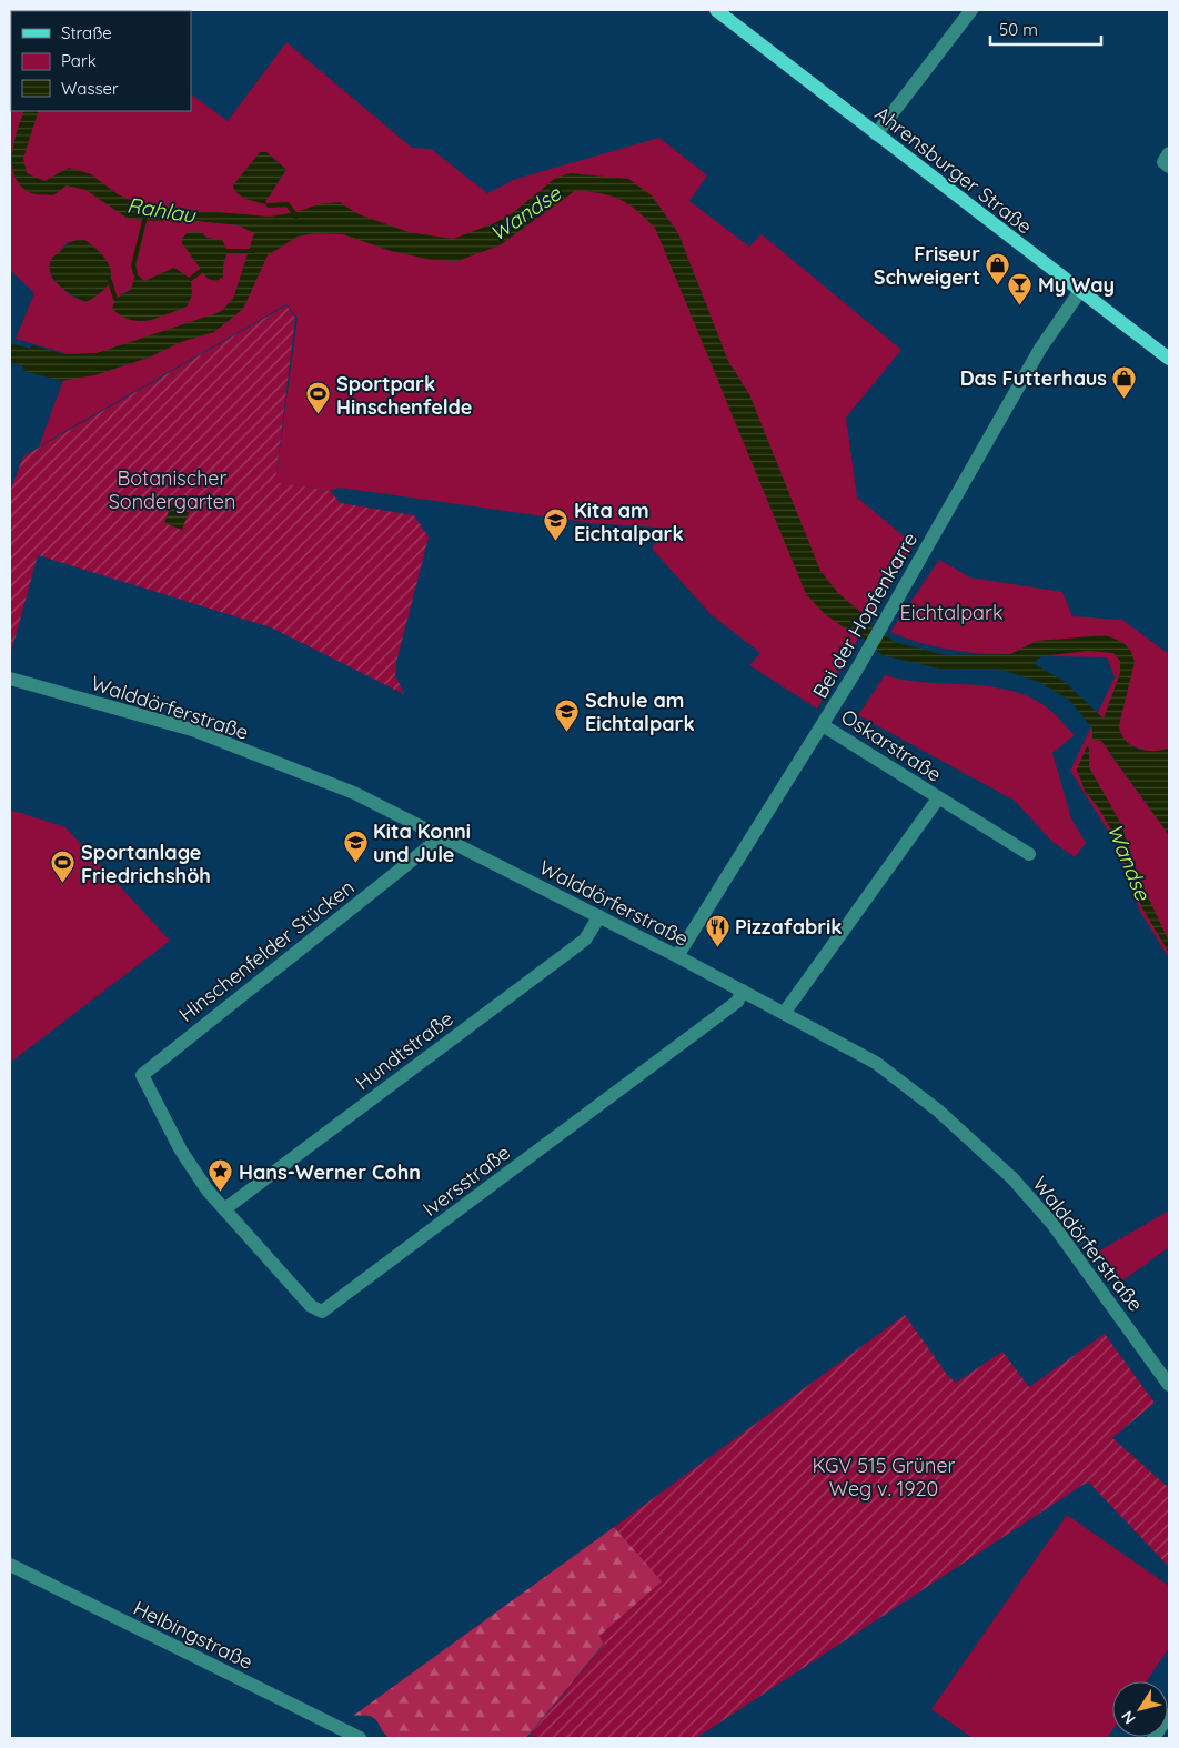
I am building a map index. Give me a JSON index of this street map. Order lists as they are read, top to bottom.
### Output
{
  "streets": {
    "main road": ["Ahrensburger Straße"],
    "street": [
      "Bei der Hopfenkarre",
      "Walddörferstraße",
      "Oskarstraße",
      "Hinschenfelder Stücken",
      "Hundtstraße",
      "Iversstraße",
      "Helbingstraße"
    ]
  },
  "crossings": [
    ["Ahrensburger Straße", "Bei der Hopfenkarre"],
    ["Bei der Hopfenkarre", "Walddörferstraße"],
    ["Bei der Hopfenkarre", "Oskarstraße"],
    ["Walddörferstraße", "Oskarstraße"],
    ["Walddörferstraße", "Hinschenfelder Stücken"],
    ["Walddörferstraße", "Hundtstraße"],
    ["Walddörferstraße", "Iversstraße"],
    ["Hinschenfelder Stücken", "Hundtstraße"],
    ["Hinschenfelder Stücken", "Iversstraße"],
    ["Hundtstraße", "Iversstraße"]
  ],
  "water": ["Rahlau", "Wandse"],
  "parks": ["Botanischer Sondergarten", "Eichtalpark", "KGV 515 Grüner Weg v. 1920"],
  "places": {
    "shop": ["Friseur Schweigert", "Das Futterhaus"],
    "bar": ["My Way"],
    "sports": ["Sportpark Hinschenfelde", "Sportanlage Friedrichshöh"],
    "school or university": ["Kita am Eichtalpark", "Schule am Eichtalpark", "Kita Konni und Jule"],
    "restaurant": ["Pizzafabrik"],
    "place": ["Hans-Werner Cohn"]
  },
  "legend": ["Straße", "Park", "Wasser"],
  "scale_bar": "50 m",
  "north": "bottom left"
}
